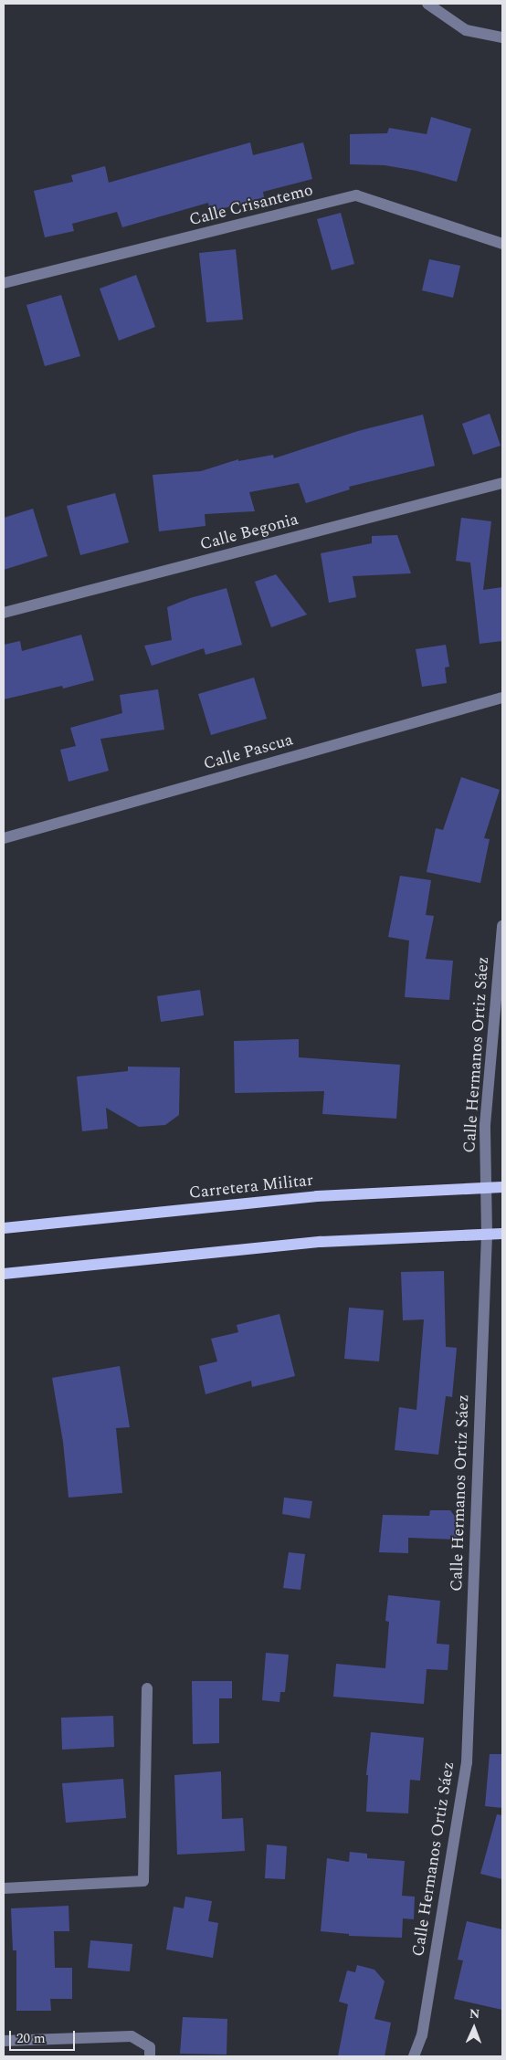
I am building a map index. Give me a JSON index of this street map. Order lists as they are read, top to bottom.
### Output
{
  "streets": {
    "main road": ["Carretera Militar"],
    "street": [
      "Calle Crisantemo",
      "Calle Begonia",
      "Calle Pascua",
      "Calle Hermanos Ortiz Sáez"
    ]
  },
  "crossings": [
    ["Calle Hermanos Ortiz Sáez", "Carretera Militar"]
  ],
  "scale_bar": "20 m",
  "north": "top"
}
